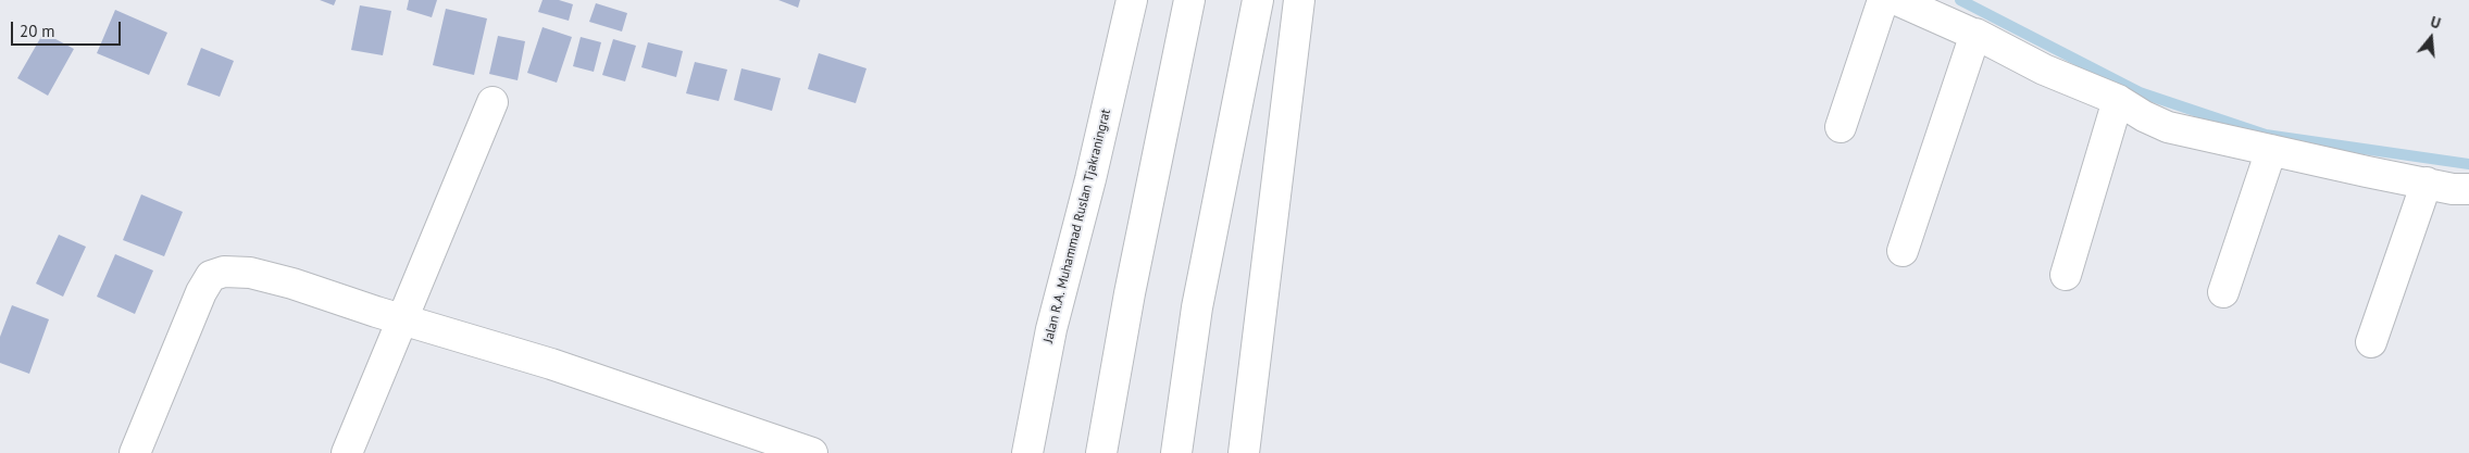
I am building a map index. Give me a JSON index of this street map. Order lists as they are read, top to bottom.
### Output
{
  "streets": {
    "main road": ["Jalan R.A. Muhammad Ruslan Tjakraningrat"]
  },
  "scale_bar": "20 m",
  "north": "top"
}
